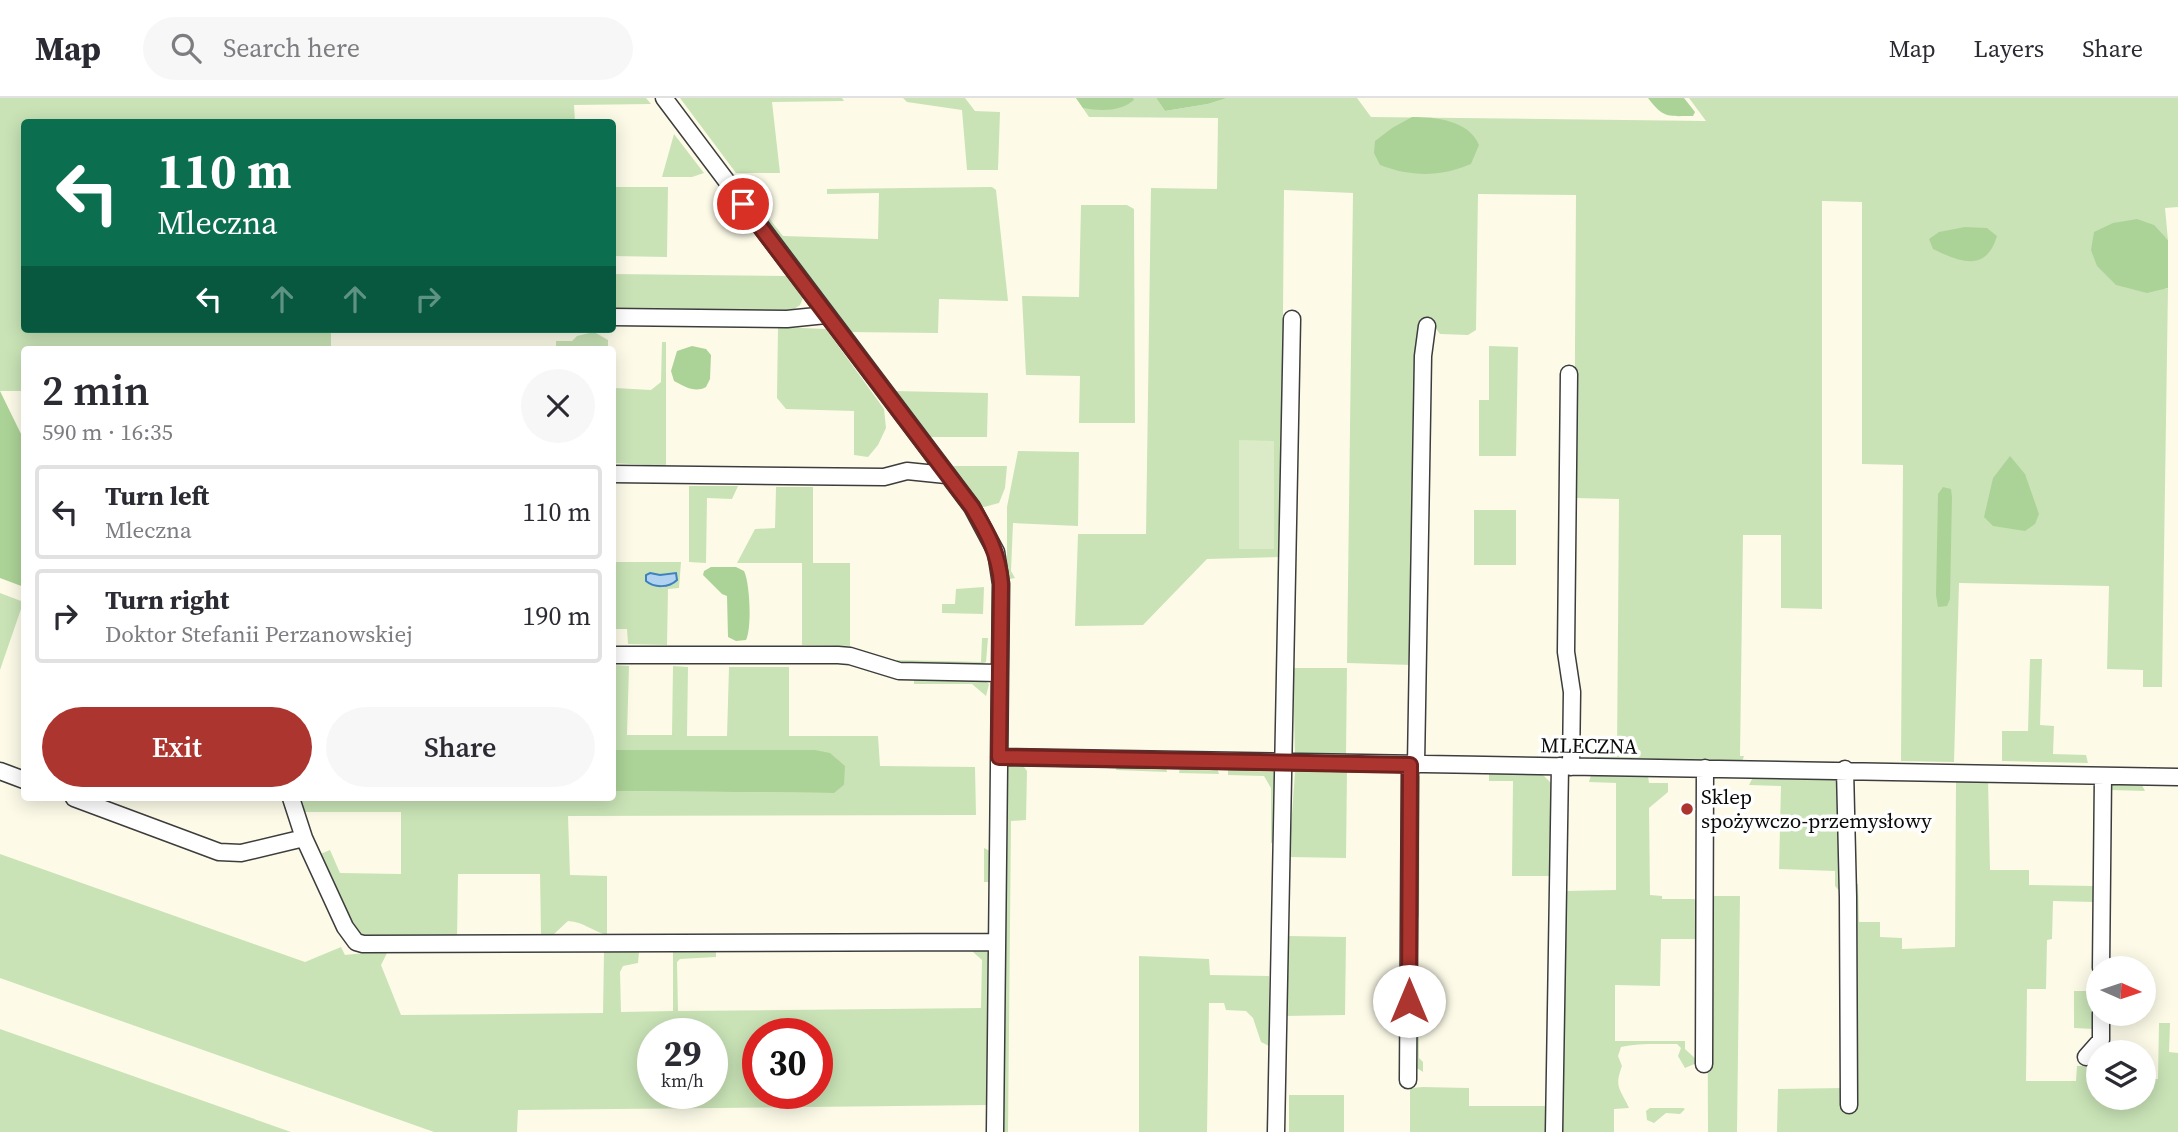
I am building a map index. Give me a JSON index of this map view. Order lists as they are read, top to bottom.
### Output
{
  "streets": {
    "street": ["MLECZNA"]
  },
  "places": ["Sklep spożywczo-przemysłowy"],
  "north": "right",
  "page": {
    "header": "Map",
    "search": "Search here",
    "nav": ["Map", "Layers", "Share"],
    "turn": ["110 m", "Mleczna"],
    "heading": ["2 min", "590 m · 16:35"],
    "list": [
      {
        "name": "Turn left",
        "note": "Mleczna",
        "value": "110 m"
      },
      {
        "name": "Turn right",
        "note": "Doktor Stefanii Perzanowskiej",
        "value": "190 m"
      }
    ],
    "buttons": ["Exit", "Share"],
    "speed": "29 km/h",
    "limit": "30"
  }
}
